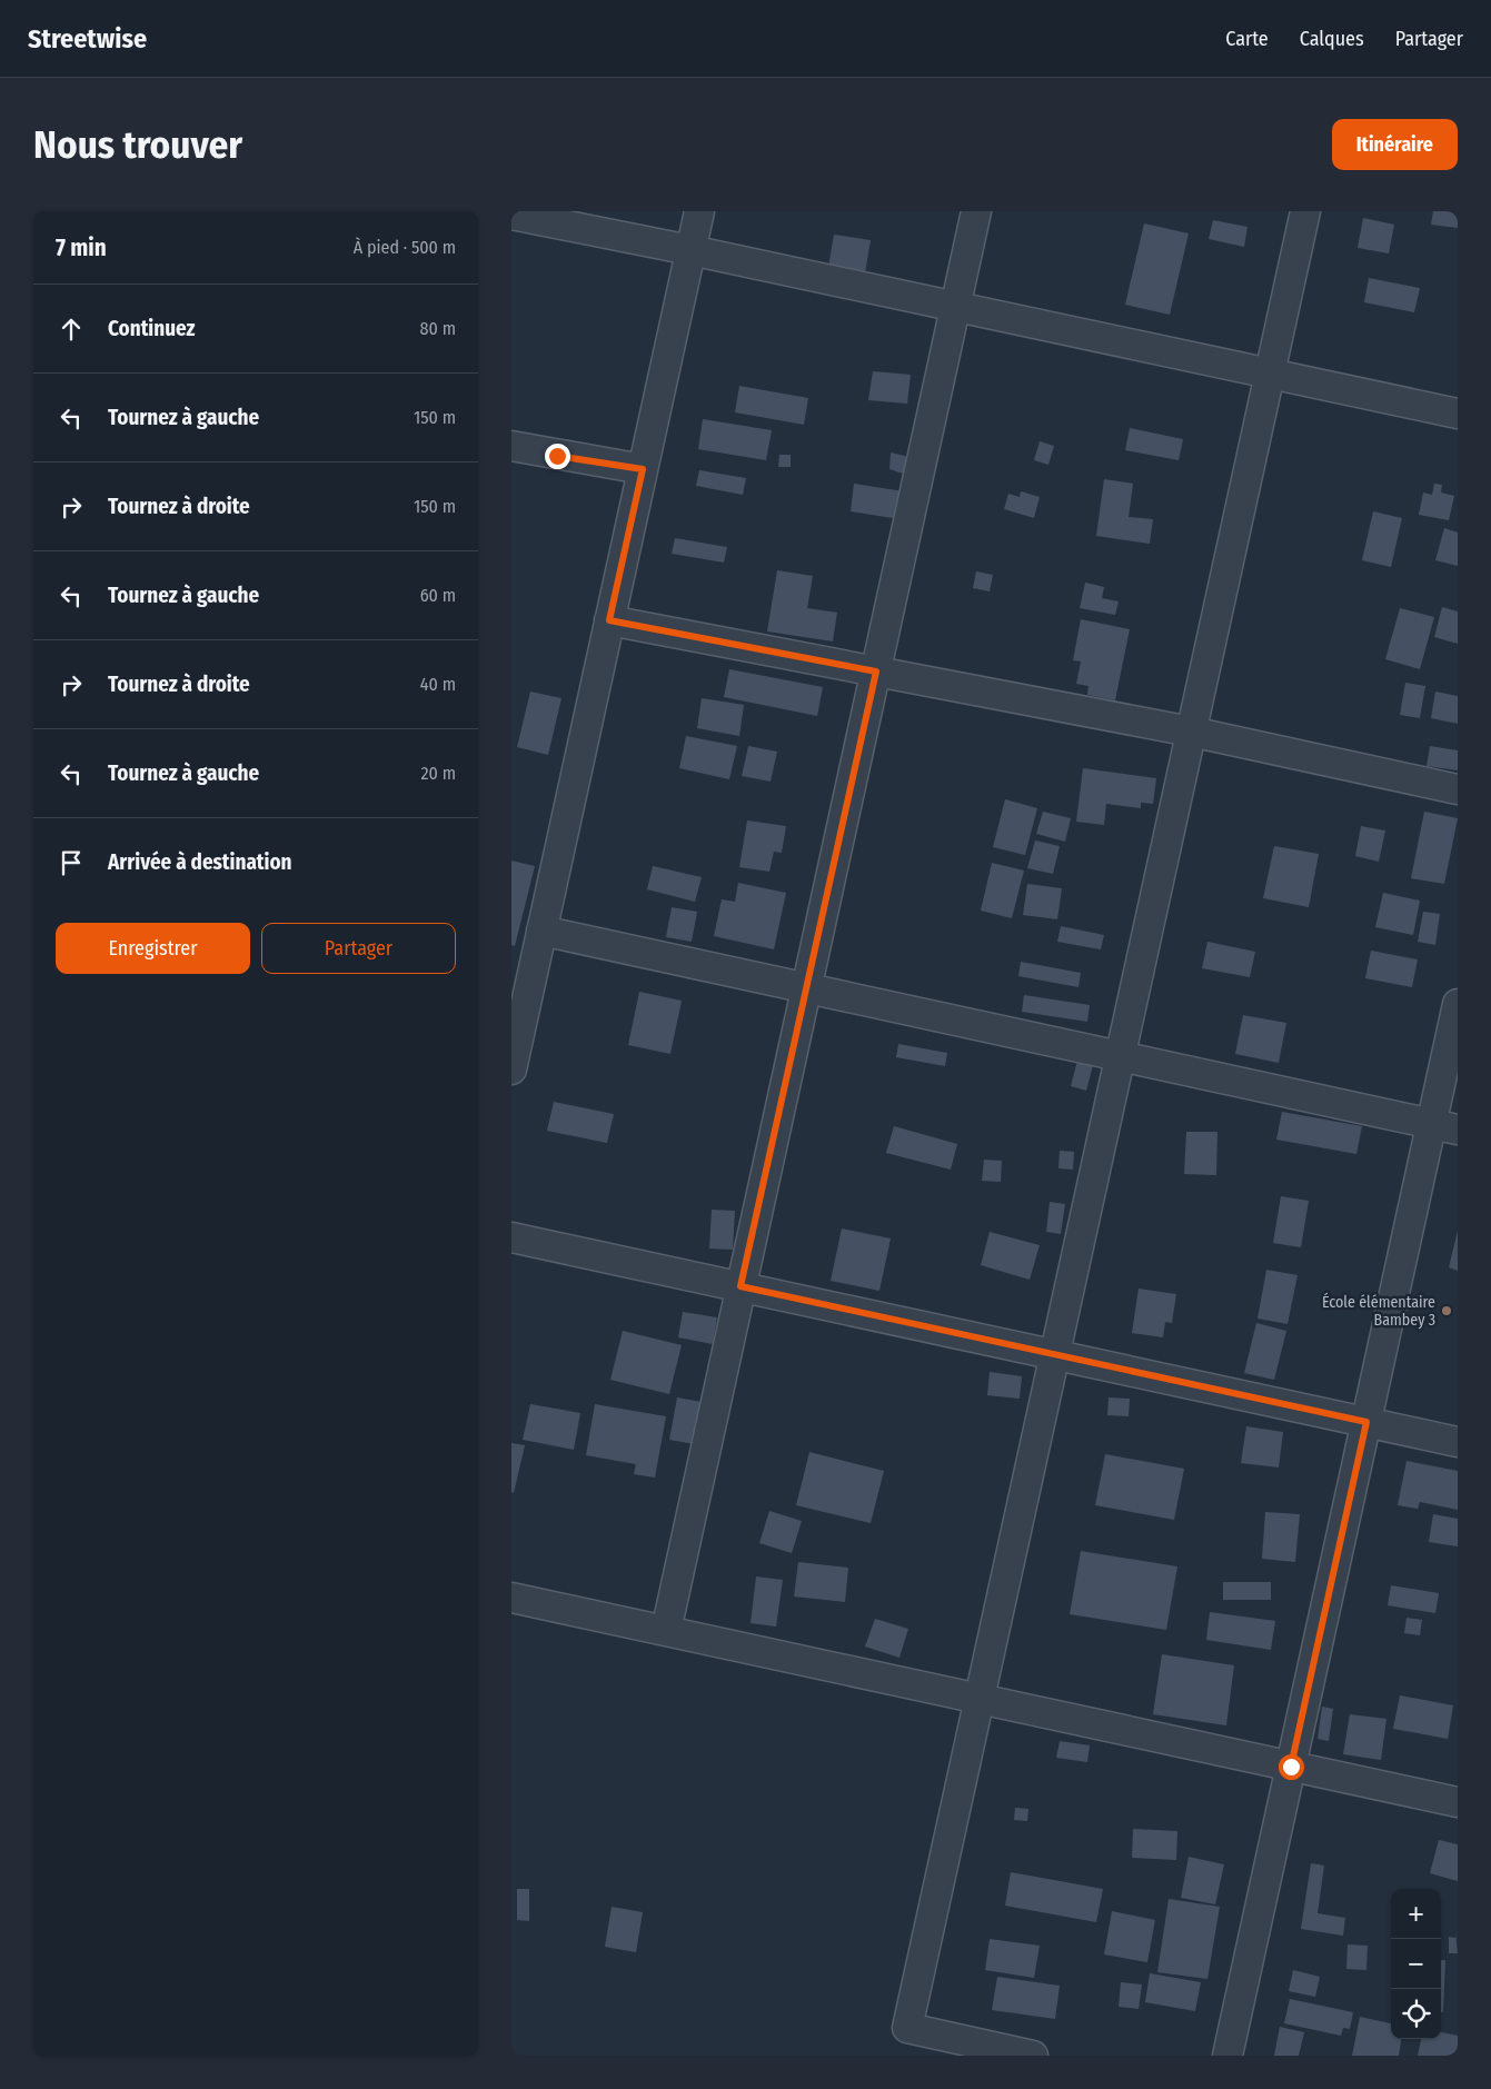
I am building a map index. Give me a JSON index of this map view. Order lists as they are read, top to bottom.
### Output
{
  "places": ["École élémentaire Bambey 3"],
  "page": {
    "header": "Streetwise",
    "nav": ["Carte", "Calques", "Partager"],
    "buttons": [
      "Itinéraire",
      ["Enregistrer", "Partager"]
    ],
    "title": "Nous trouver",
    "heading": ["7 min", "À pied · 500 m"],
    "list": [
      ["Continuez", "80 m"],
      ["Tournez à gauche", "150 m"],
      ["Tournez à droite", "150 m"],
      ["Tournez à gauche", "60 m"],
      ["Tournez à droite", "40 m"],
      ["Tournez à gauche", "20 m"],
      "Arrivée à destination"
    ],
    "map_buttons": ["+", "−"]
  }
}
